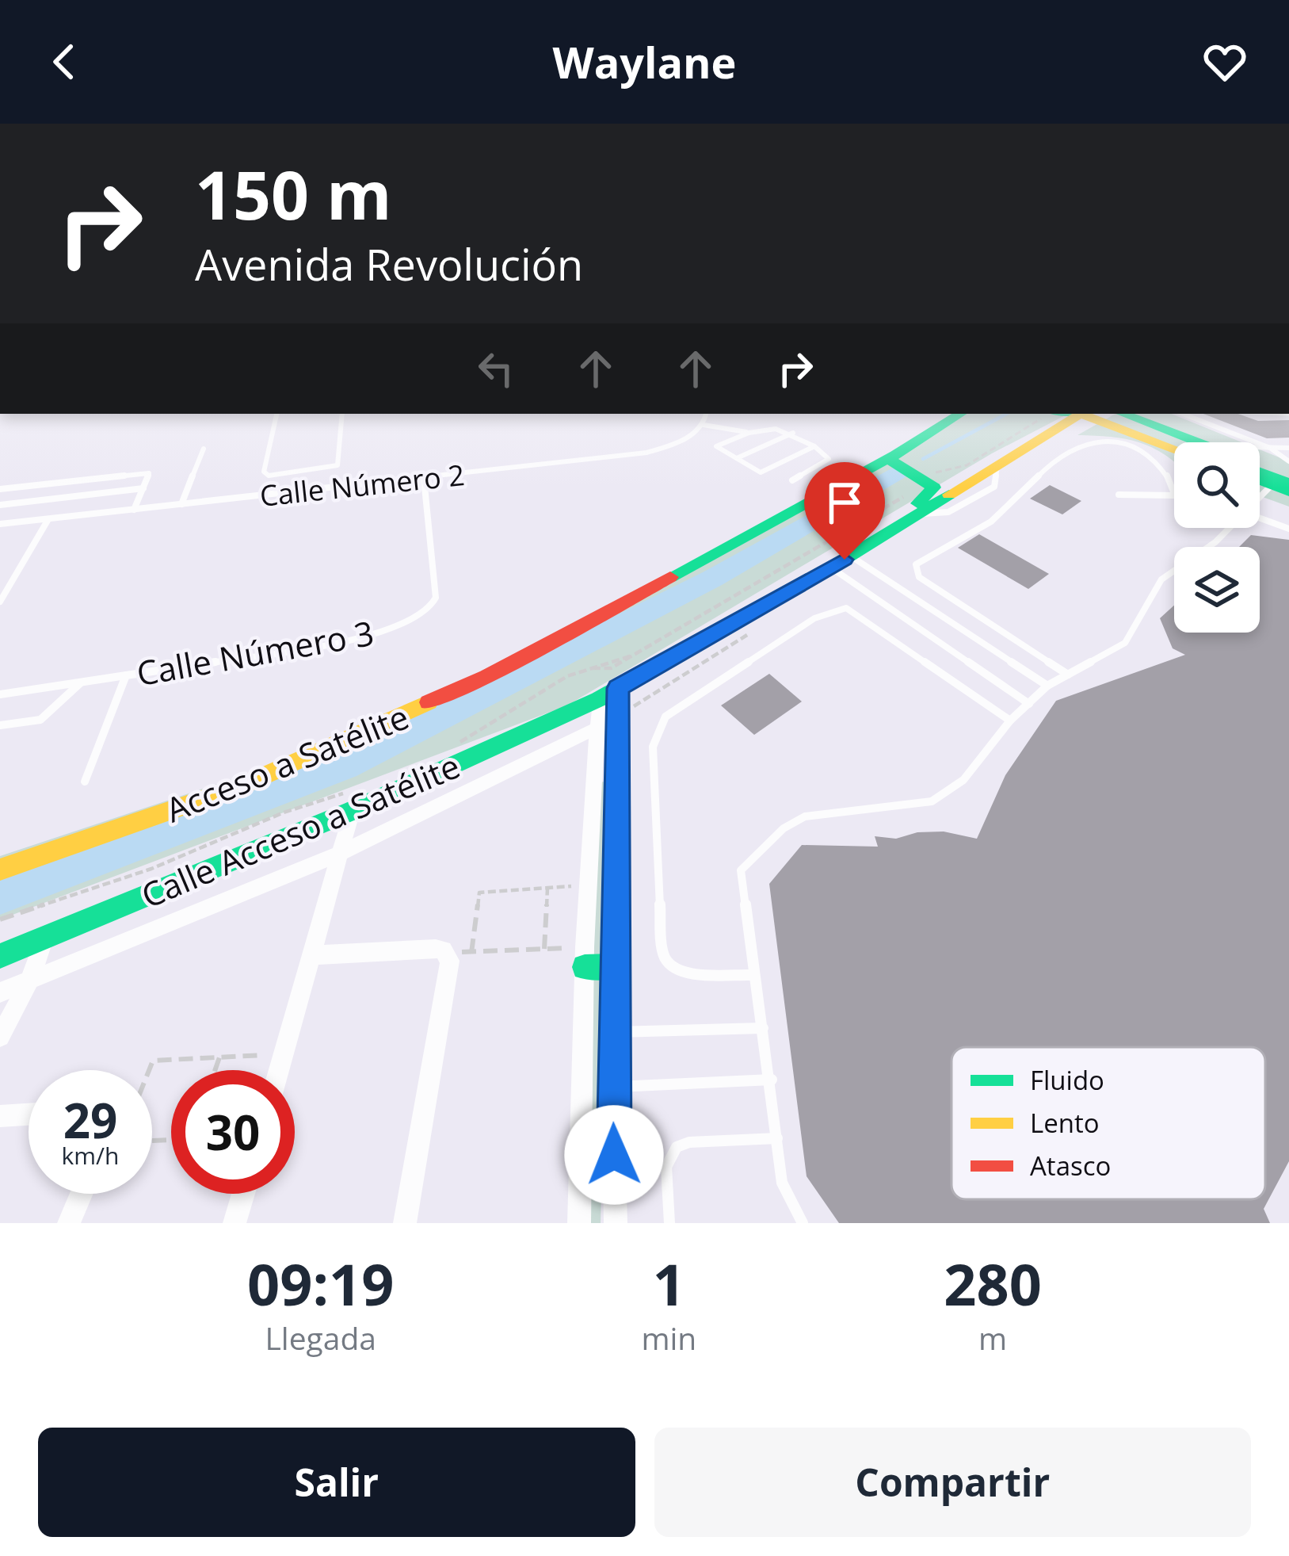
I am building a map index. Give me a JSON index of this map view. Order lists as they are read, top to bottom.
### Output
{
  "streets": {
    "main road": ["Acceso a Satélite", "Calle Acceso a Satélite"],
    "lane": ["Calle Número 2", "Calle Número 3"]
  },
  "crossings": [
    ["Calle Número 2", "Calle Número 3"]
  ],
  "legend": ["Fluido", "Lento", "Atasco"],
  "page": {
    "header": "Waylane",
    "turn": ["150 m", "Avenida Revolución"],
    "speed": "29 km/h",
    "limit": "30",
    "eta": [
      "09:19",
      "Llegada",
      "1",
      "min",
      "280",
      "m"
    ],
    "buttons": ["Salir", "Compartir"]
  }
}
